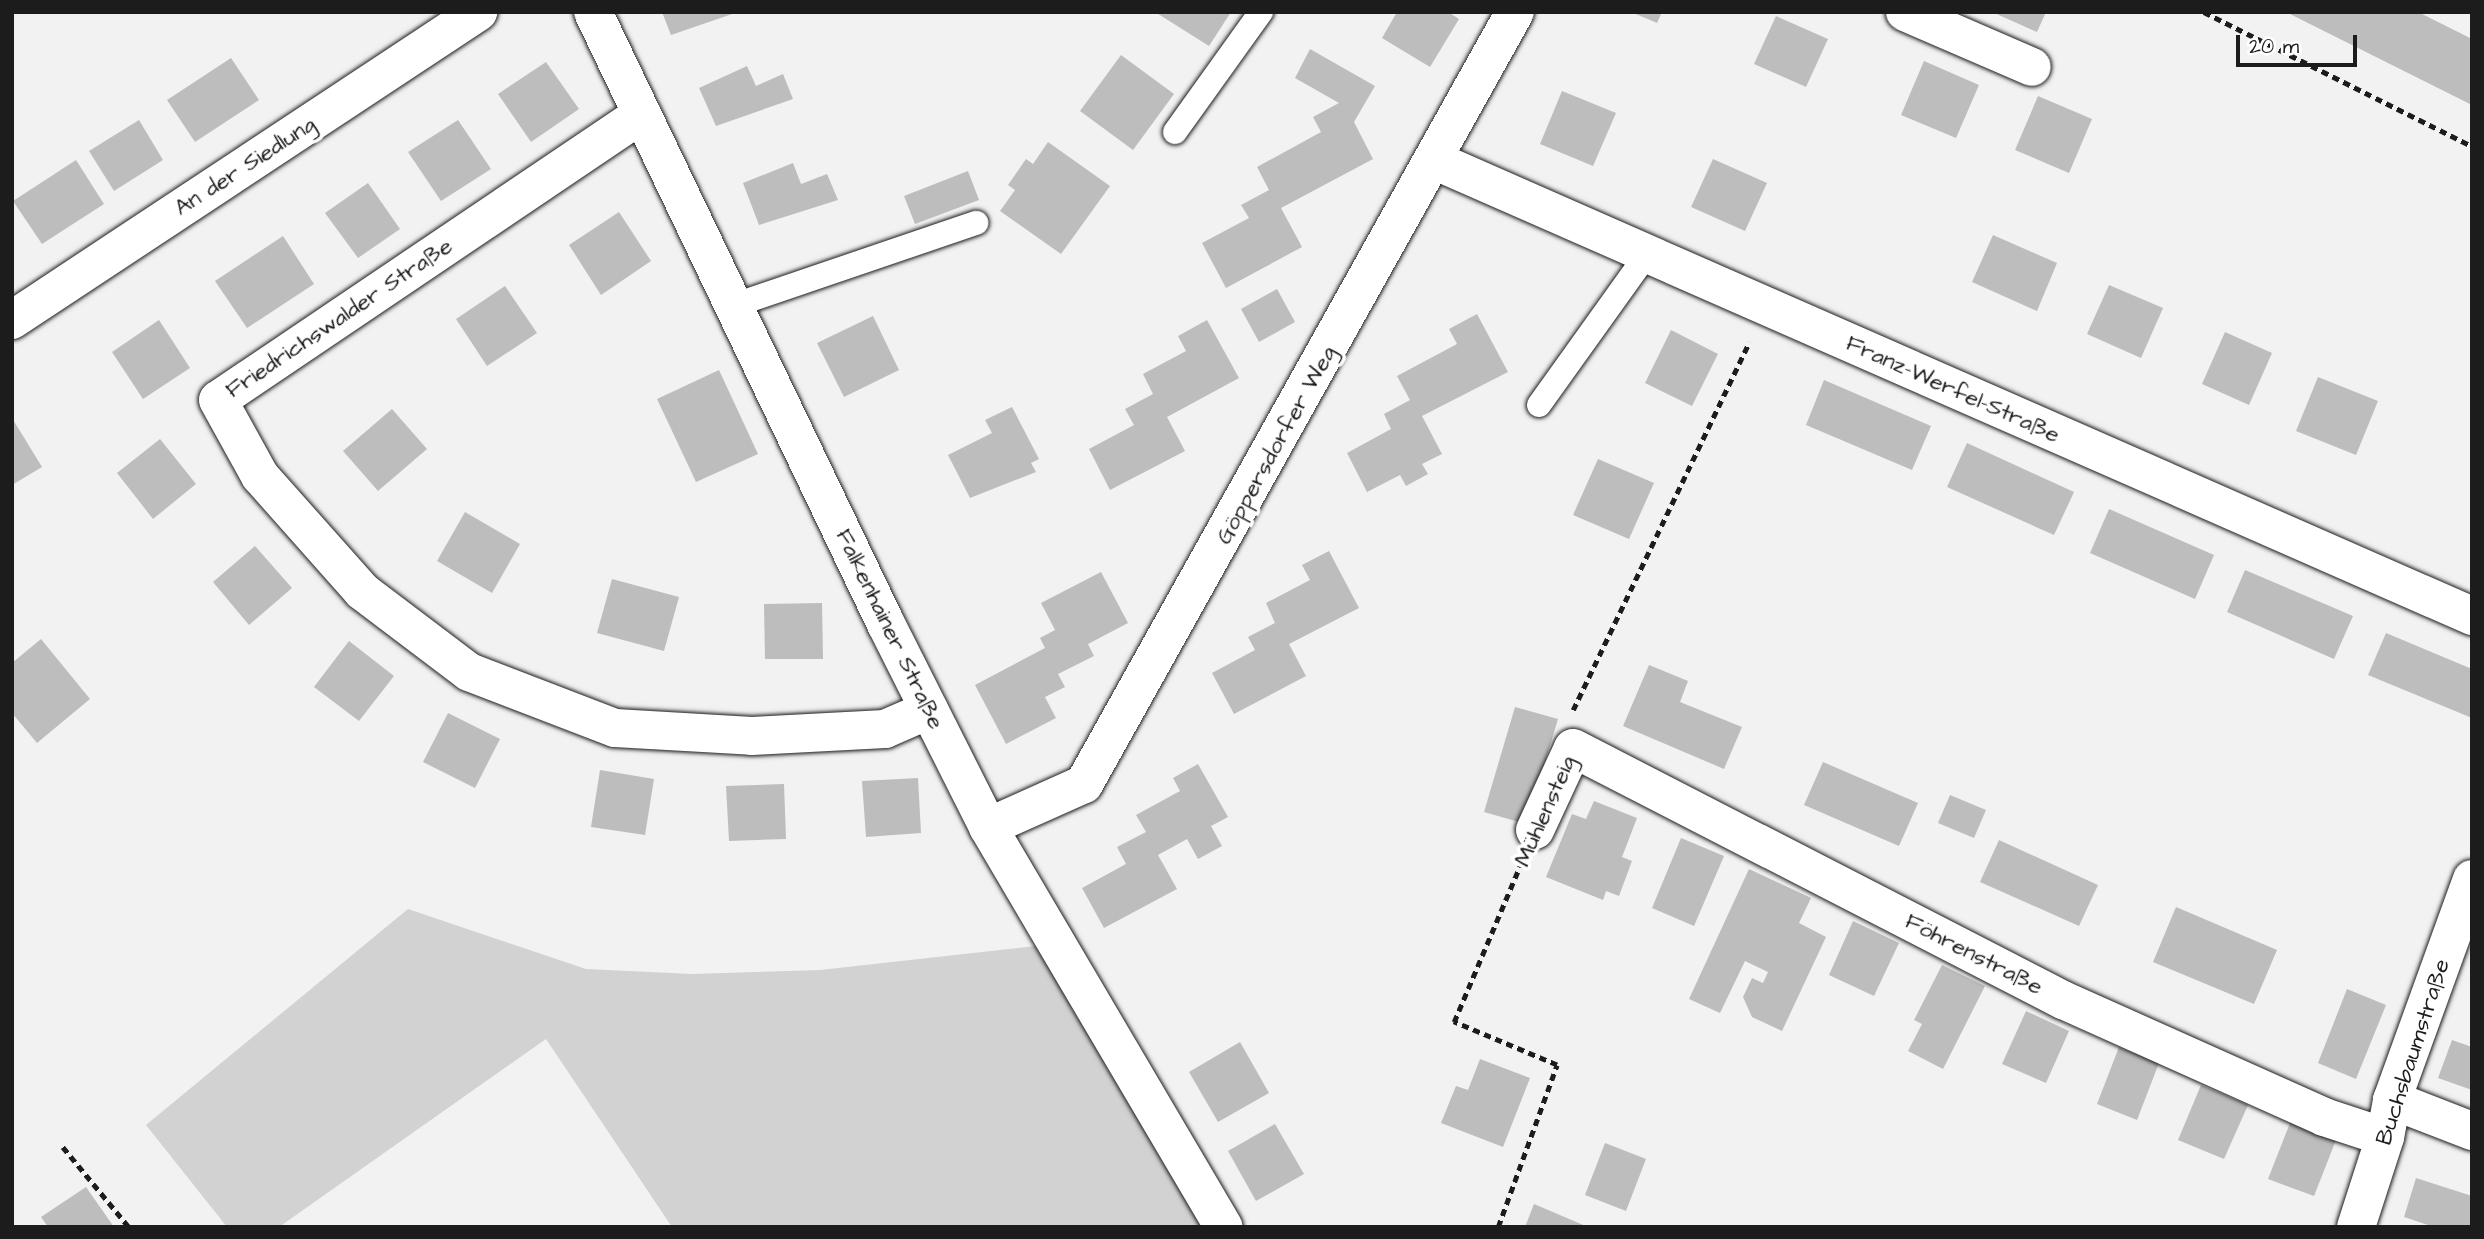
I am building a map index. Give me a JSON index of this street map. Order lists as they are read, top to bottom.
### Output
{
  "streets": {
    "street": [
      "An der Siedlung",
      "Friedrichswalder Straße",
      "Franz-Werfel-Straße",
      "Göppersdorfer Weg",
      "Falkenhainer Straße",
      "Mühlensteig",
      "Föhrenstraße",
      "Buchsbaumstraße"
    ]
  },
  "crossings": [
    ["Friedrichswalder Straße", "Falkenhainer Straße"],
    ["Franz-Werfel-Straße", "Göppersdorfer Weg"],
    ["Franz-Werfel-Straße", "Mühlensteig"],
    ["Göppersdorfer Weg", "Falkenhainer Straße"],
    ["Mühlensteig", "Föhrenstraße"],
    ["Föhrenstraße", "Buchsbaumstraße"]
  ],
  "scale_bar": "20 m"
}
